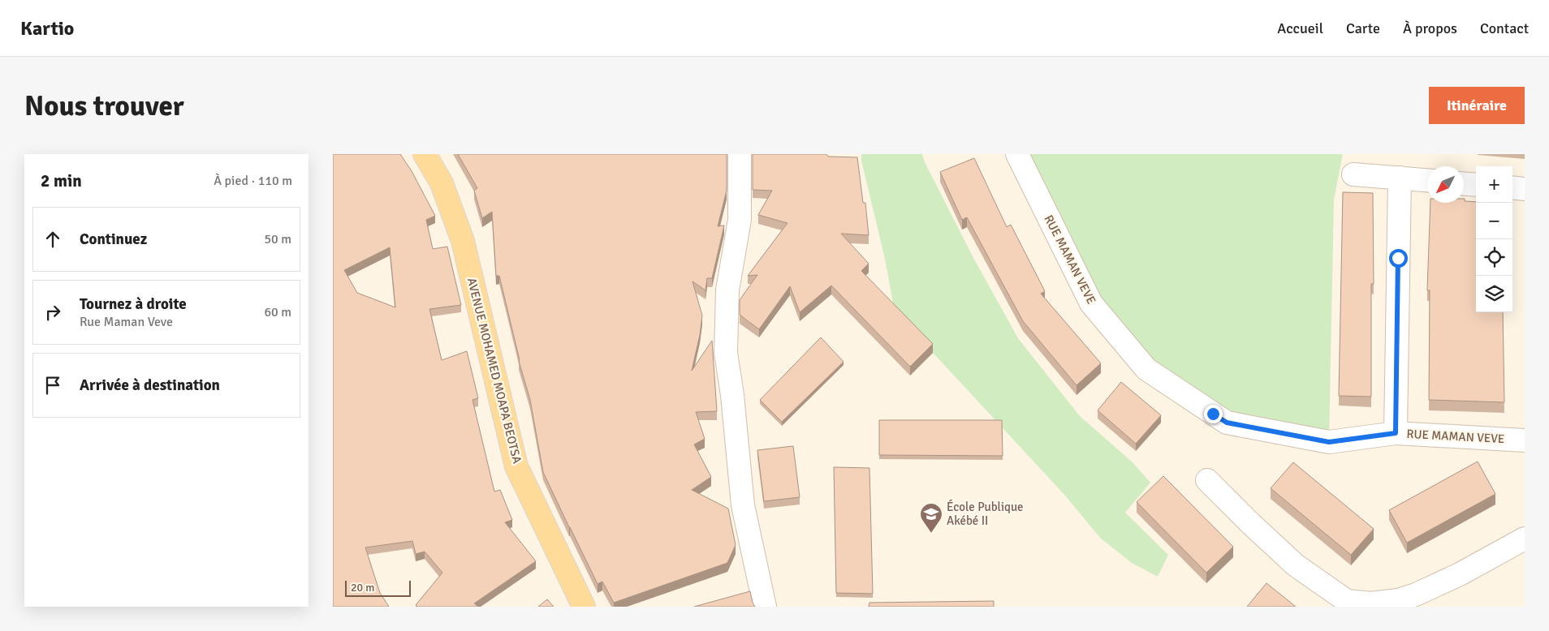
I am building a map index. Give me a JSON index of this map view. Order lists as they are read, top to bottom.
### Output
{
  "streets": {
    "main road": ["AVENUE MOHAMED MOAPA BEOTSA"],
    "street": ["RUE MAMAN VEVE"]
  },
  "places": {
    "school or university": ["École Publique Akébé II"]
  },
  "scale_bar": "20 m",
  "north": "bottom left",
  "page": {
    "header": "Kartio",
    "nav": [
      "Accueil",
      "Carte",
      "À propos",
      "Contact"
    ],
    "buttons": "Itinéraire",
    "title": "Nous trouver",
    "heading": ["2 min", "À pied · 110 m"],
    "map_buttons": ["+", "−"],
    "list": [
      ["Continuez", "50 m"],
      ["Tournez à droite", "Rue Maman Veve", "60 m"],
      "Arrivée à destination"
    ],
    "scale": "20 m"
  }
}
